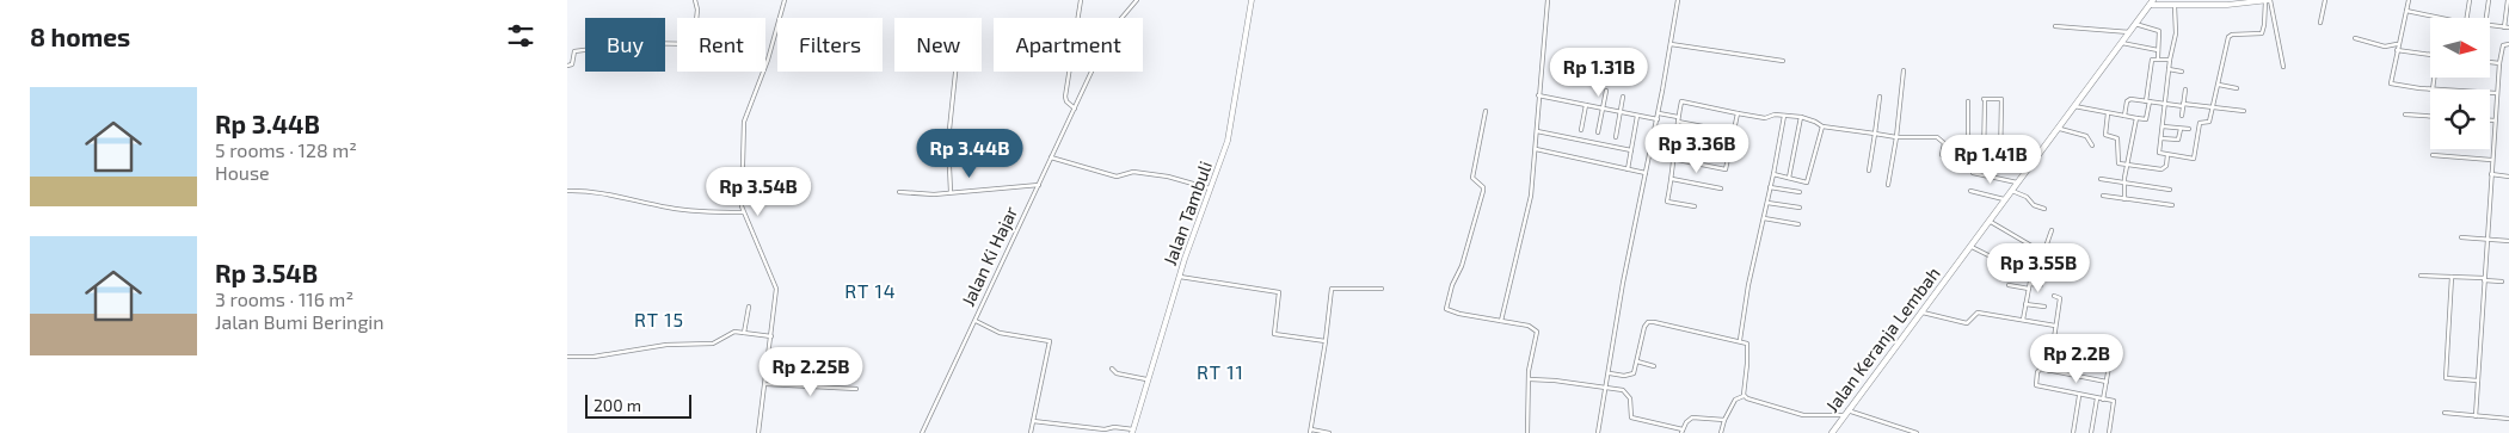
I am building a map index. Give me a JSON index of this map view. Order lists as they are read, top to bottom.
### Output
{
  "streets": {
    "main road": ["Jalan Keranja Lembah"],
    "street": ["Jalan Tambuli", "Jalan Ki Hajar"]
  },
  "districts": ["RT 14", "RT 15", "RT 11"],
  "scale_bar": "200 m",
  "north": "right",
  "page": {
    "heading": "8 homes",
    "chip": [
      "Buy",
      "Rent",
      "Filters",
      "New",
      "Apartment"
    ],
    "price": [
      "Rp 1.31B",
      "Rp 3.36B",
      "Rp 3.44B",
      "Rp 1.41B",
      "Rp 3.54B",
      "Rp 3.55B",
      "Rp 2.2B",
      "Rp 2.25B"
    ],
    "list": [
      {
        "name": "Rp 3.44B",
        "note": "5 rooms · 128 m² · House"
      },
      {
        "name": "Rp 3.54B",
        "note": "3 rooms · 116 m² · Jalan Bumi Beringin"
      }
    ],
    "scale": "200 m"
  }
}
